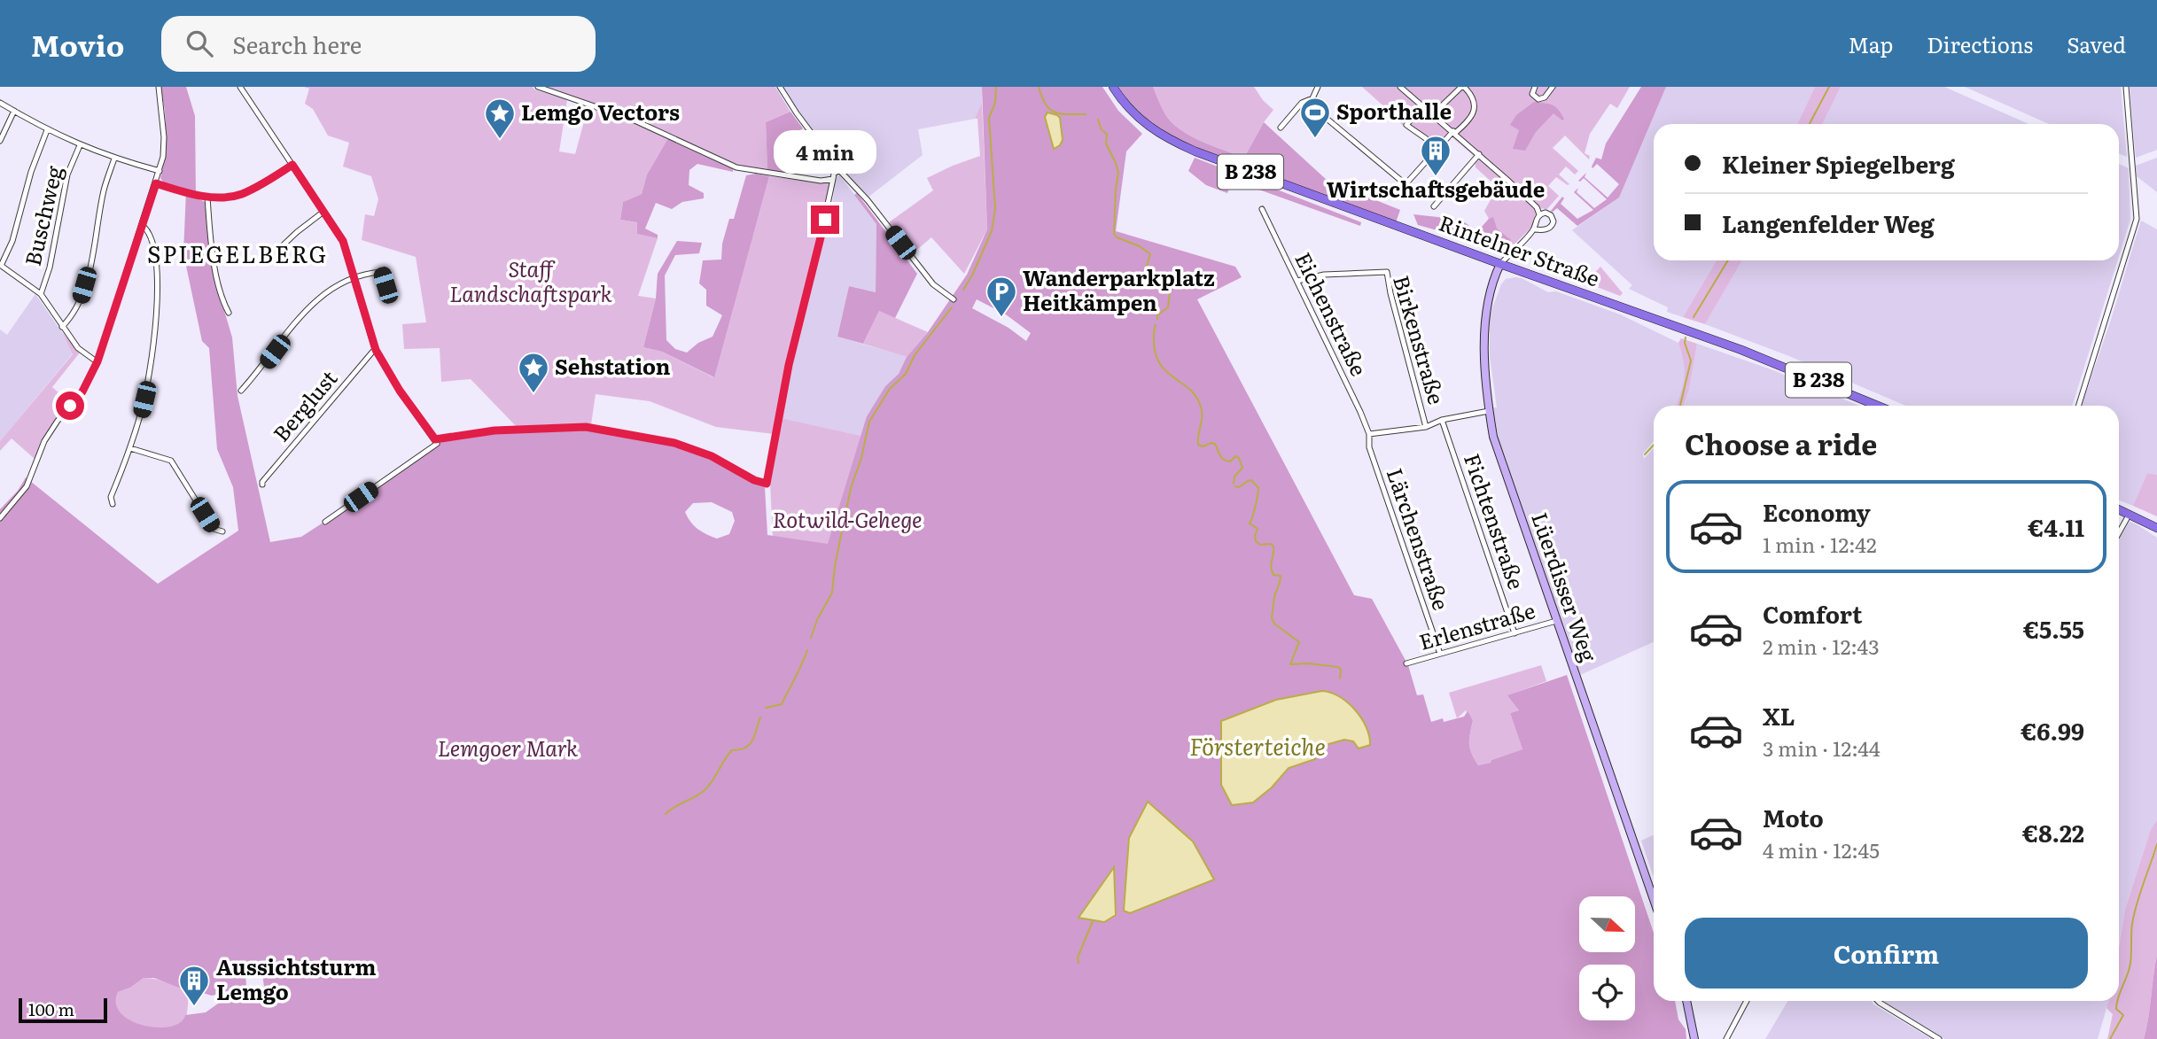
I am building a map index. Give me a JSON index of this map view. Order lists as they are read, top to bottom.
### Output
{
  "streets": {
    "main road": ["B 238", "Rintelner Straße", "Lüerdisser Weg"],
    "street": [
      "Buschweg",
      "Eichenstraße",
      "Birkenstraße",
      "Berglust",
      "Fichtenstraße",
      "Lärchenstraße",
      "Erlenstraße"
    ]
  },
  "crossings": [
    ["Rintelner Straße", "Lüerdisser Weg"],
    ["Eichenstraße", "Birkenstraße"],
    ["Eichenstraße", "Lärchenstraße"],
    ["Fichtenstraße", "Erlenstraße"],
    ["Lärchenstraße", "Erlenstraße"],
    ["Lüerdisser Weg", "Erlenstraße"]
  ],
  "districts": ["SPIEGELBERG"],
  "water": ["Försterteiche"],
  "parks": ["Staff Landschaftspark", "Rotwild-Gehege", "Lemgoer Mark"],
  "places": {
    "sports": ["Sporthalle"],
    "place": ["Lemgo Vectors", "Sehstation"],
    "building": ["Wirtschaftsgebäude", "Aussichtsturm Lemgo"],
    "parking": ["Wanderparkplatz Heitkämpen"]
  },
  "scale_bar": "100 m",
  "north": "right",
  "page": {
    "header": "Movio",
    "search": "Search here",
    "nav": ["Map", "Directions", "Saved"],
    "banner": ["Kleiner Spiegelberg", "Langenfelder Weg"],
    "bubble": "4 min",
    "heading": "Choose a ride",
    "list": [
      {
        "name": "Economy",
        "note": "1 min · 12:42",
        "value": "€4.11"
      },
      {
        "name": "Comfort",
        "note": "2 min · 12:43",
        "value": "€5.55"
      },
      {
        "name": "XL",
        "note": "3 min · 12:44",
        "value": "€6.99"
      },
      {
        "name": "Moto",
        "note": "4 min · 12:45",
        "value": "€8.22"
      }
    ],
    "buttons": "Confirm",
    "scale": "100 m"
  }
}
